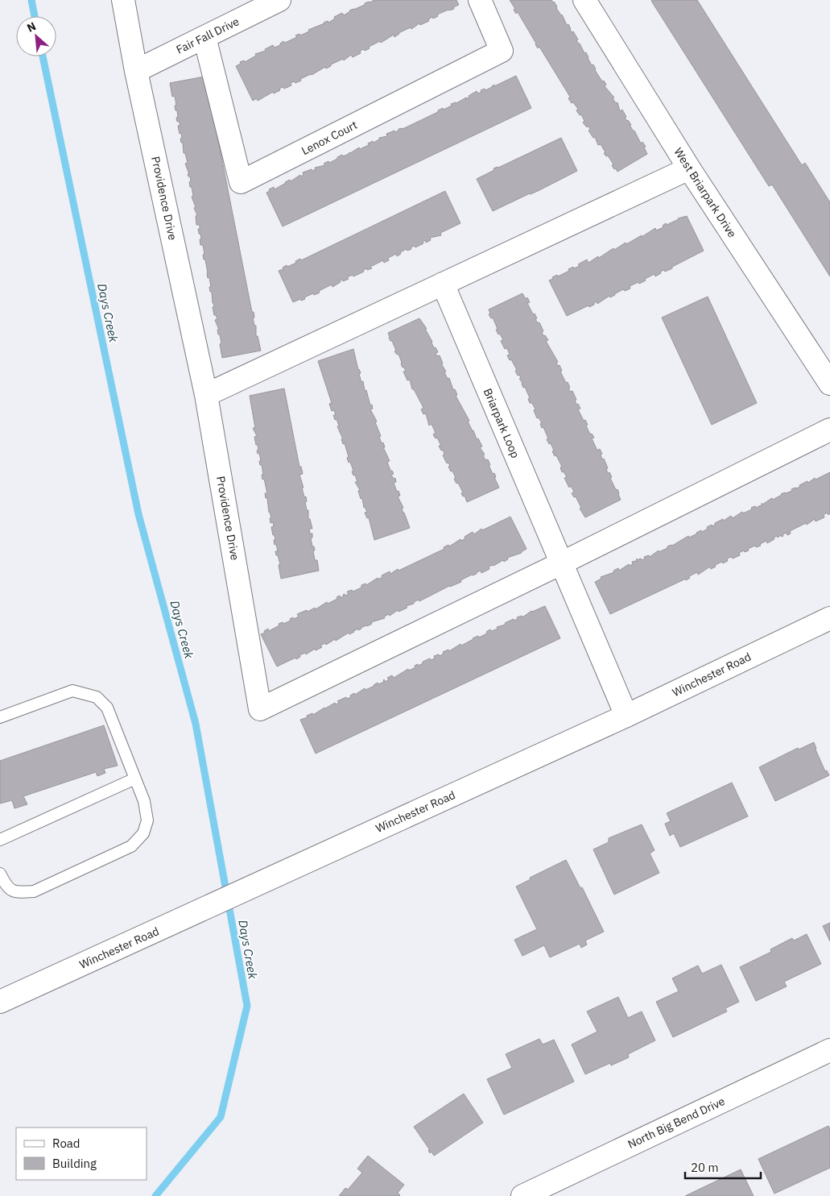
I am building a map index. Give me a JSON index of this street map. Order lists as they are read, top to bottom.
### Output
{
  "streets": {
    "street": [
      "Fair Fall Drive",
      "Lenox Court",
      "West Briarpark Drive",
      "Providence Drive",
      "Briarpark Loop",
      "Winchester Road",
      "North Big Bend Drive"
    ]
  },
  "crossings": [
    ["Fair Fall Drive", "Lenox Court"],
    ["Fair Fall Drive", "Providence Drive"],
    ["Providence Drive", "Briarpark Loop"],
    ["Briarpark Loop", "Winchester Road"]
  ],
  "water": ["Days Creek"],
  "legend": ["Road", "Building"],
  "scale_bar": "20 m",
  "north": "top left"
}
